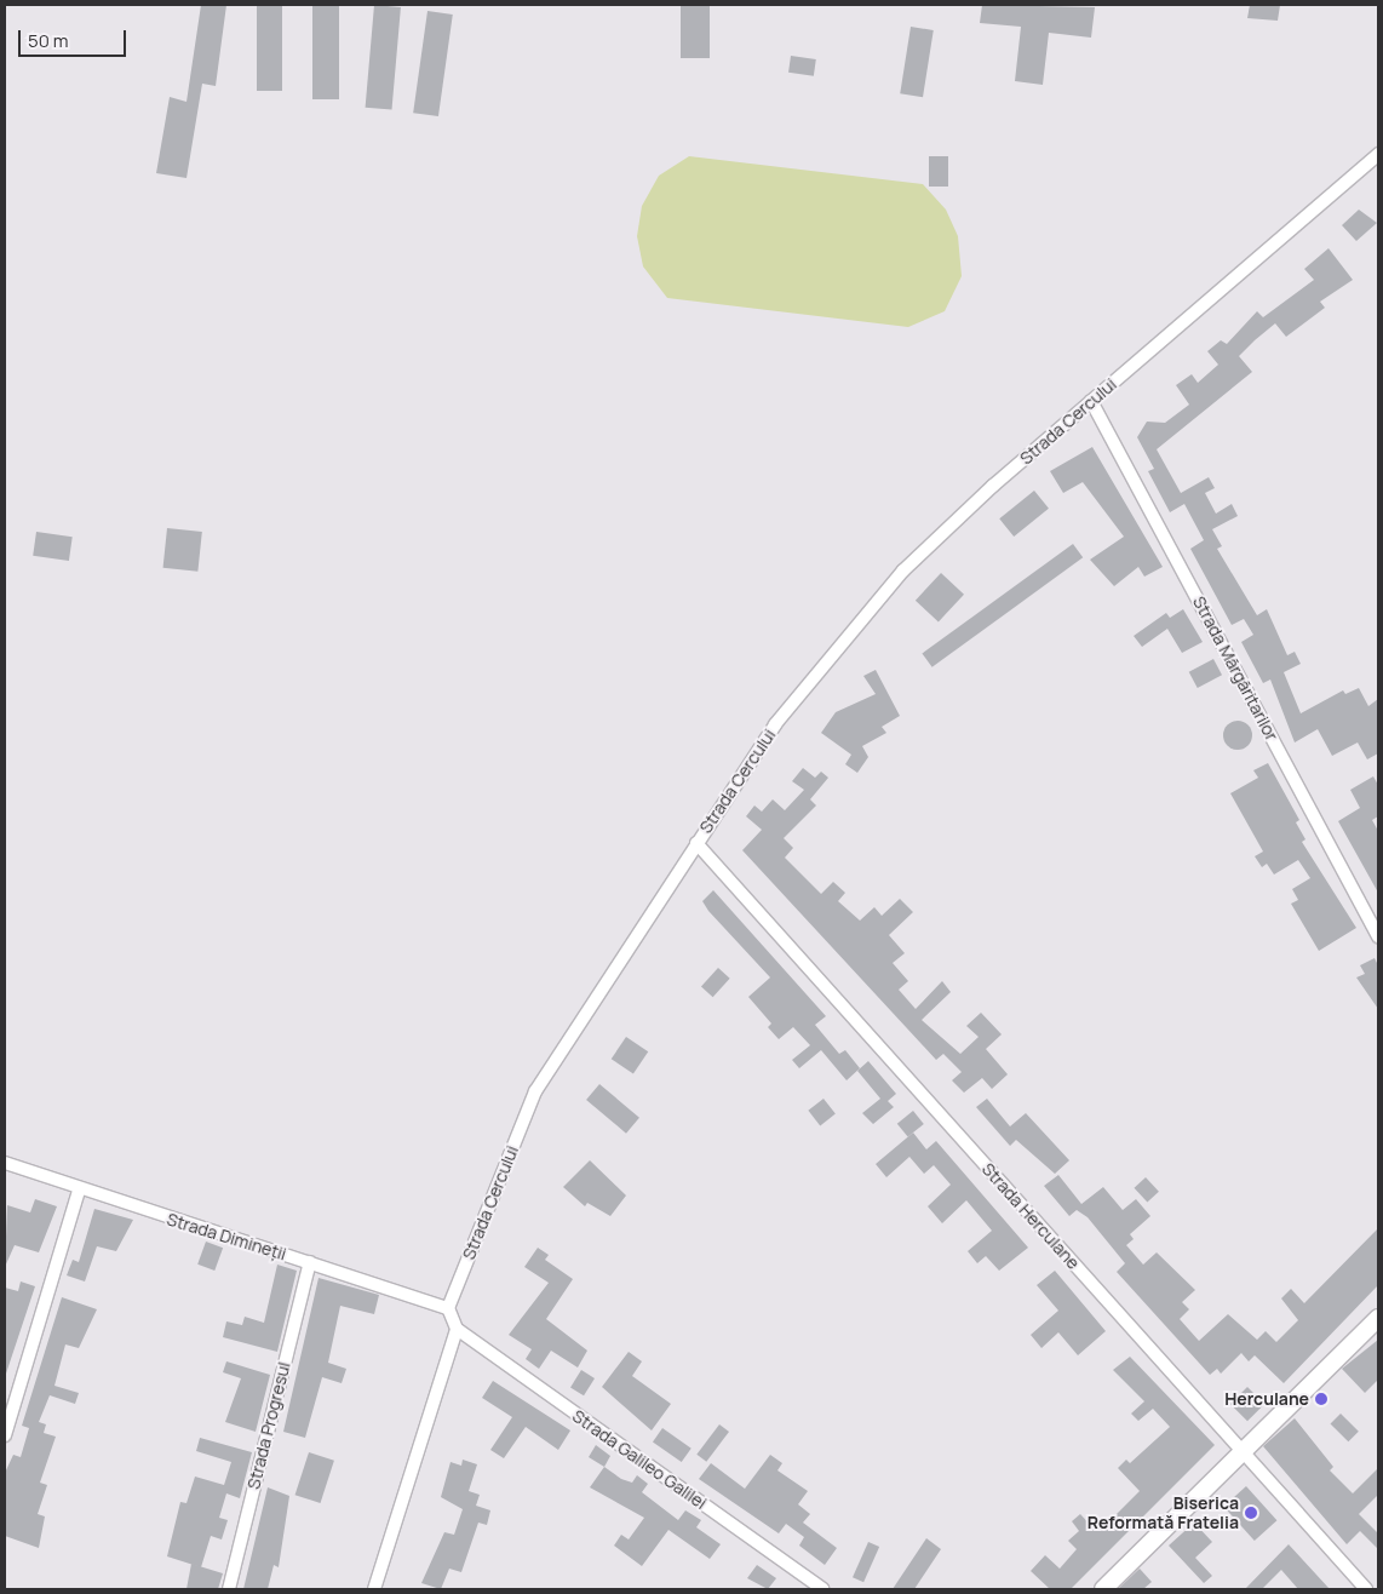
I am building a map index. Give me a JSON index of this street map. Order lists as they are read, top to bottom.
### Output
{
  "streets": {
    "street": [
      "Strada Cercului",
      "Strada Mărgăritarilor",
      "Strada Herculane",
      "Strada Dimineții",
      "Strada Progresul",
      "Strada Galileo Galilei"
    ]
  },
  "crossings": [
    ["Strada Cercului", "Strada Mărgăritarilor"],
    ["Strada Cercului", "Strada Herculane"],
    ["Strada Cercului", "Strada Dimineții"],
    ["Strada Dimineții", "Strada Progresul"]
  ],
  "places": ["Herculane", "Biserica Reformată Fratelia"],
  "scale_bar": "50 m"
}
